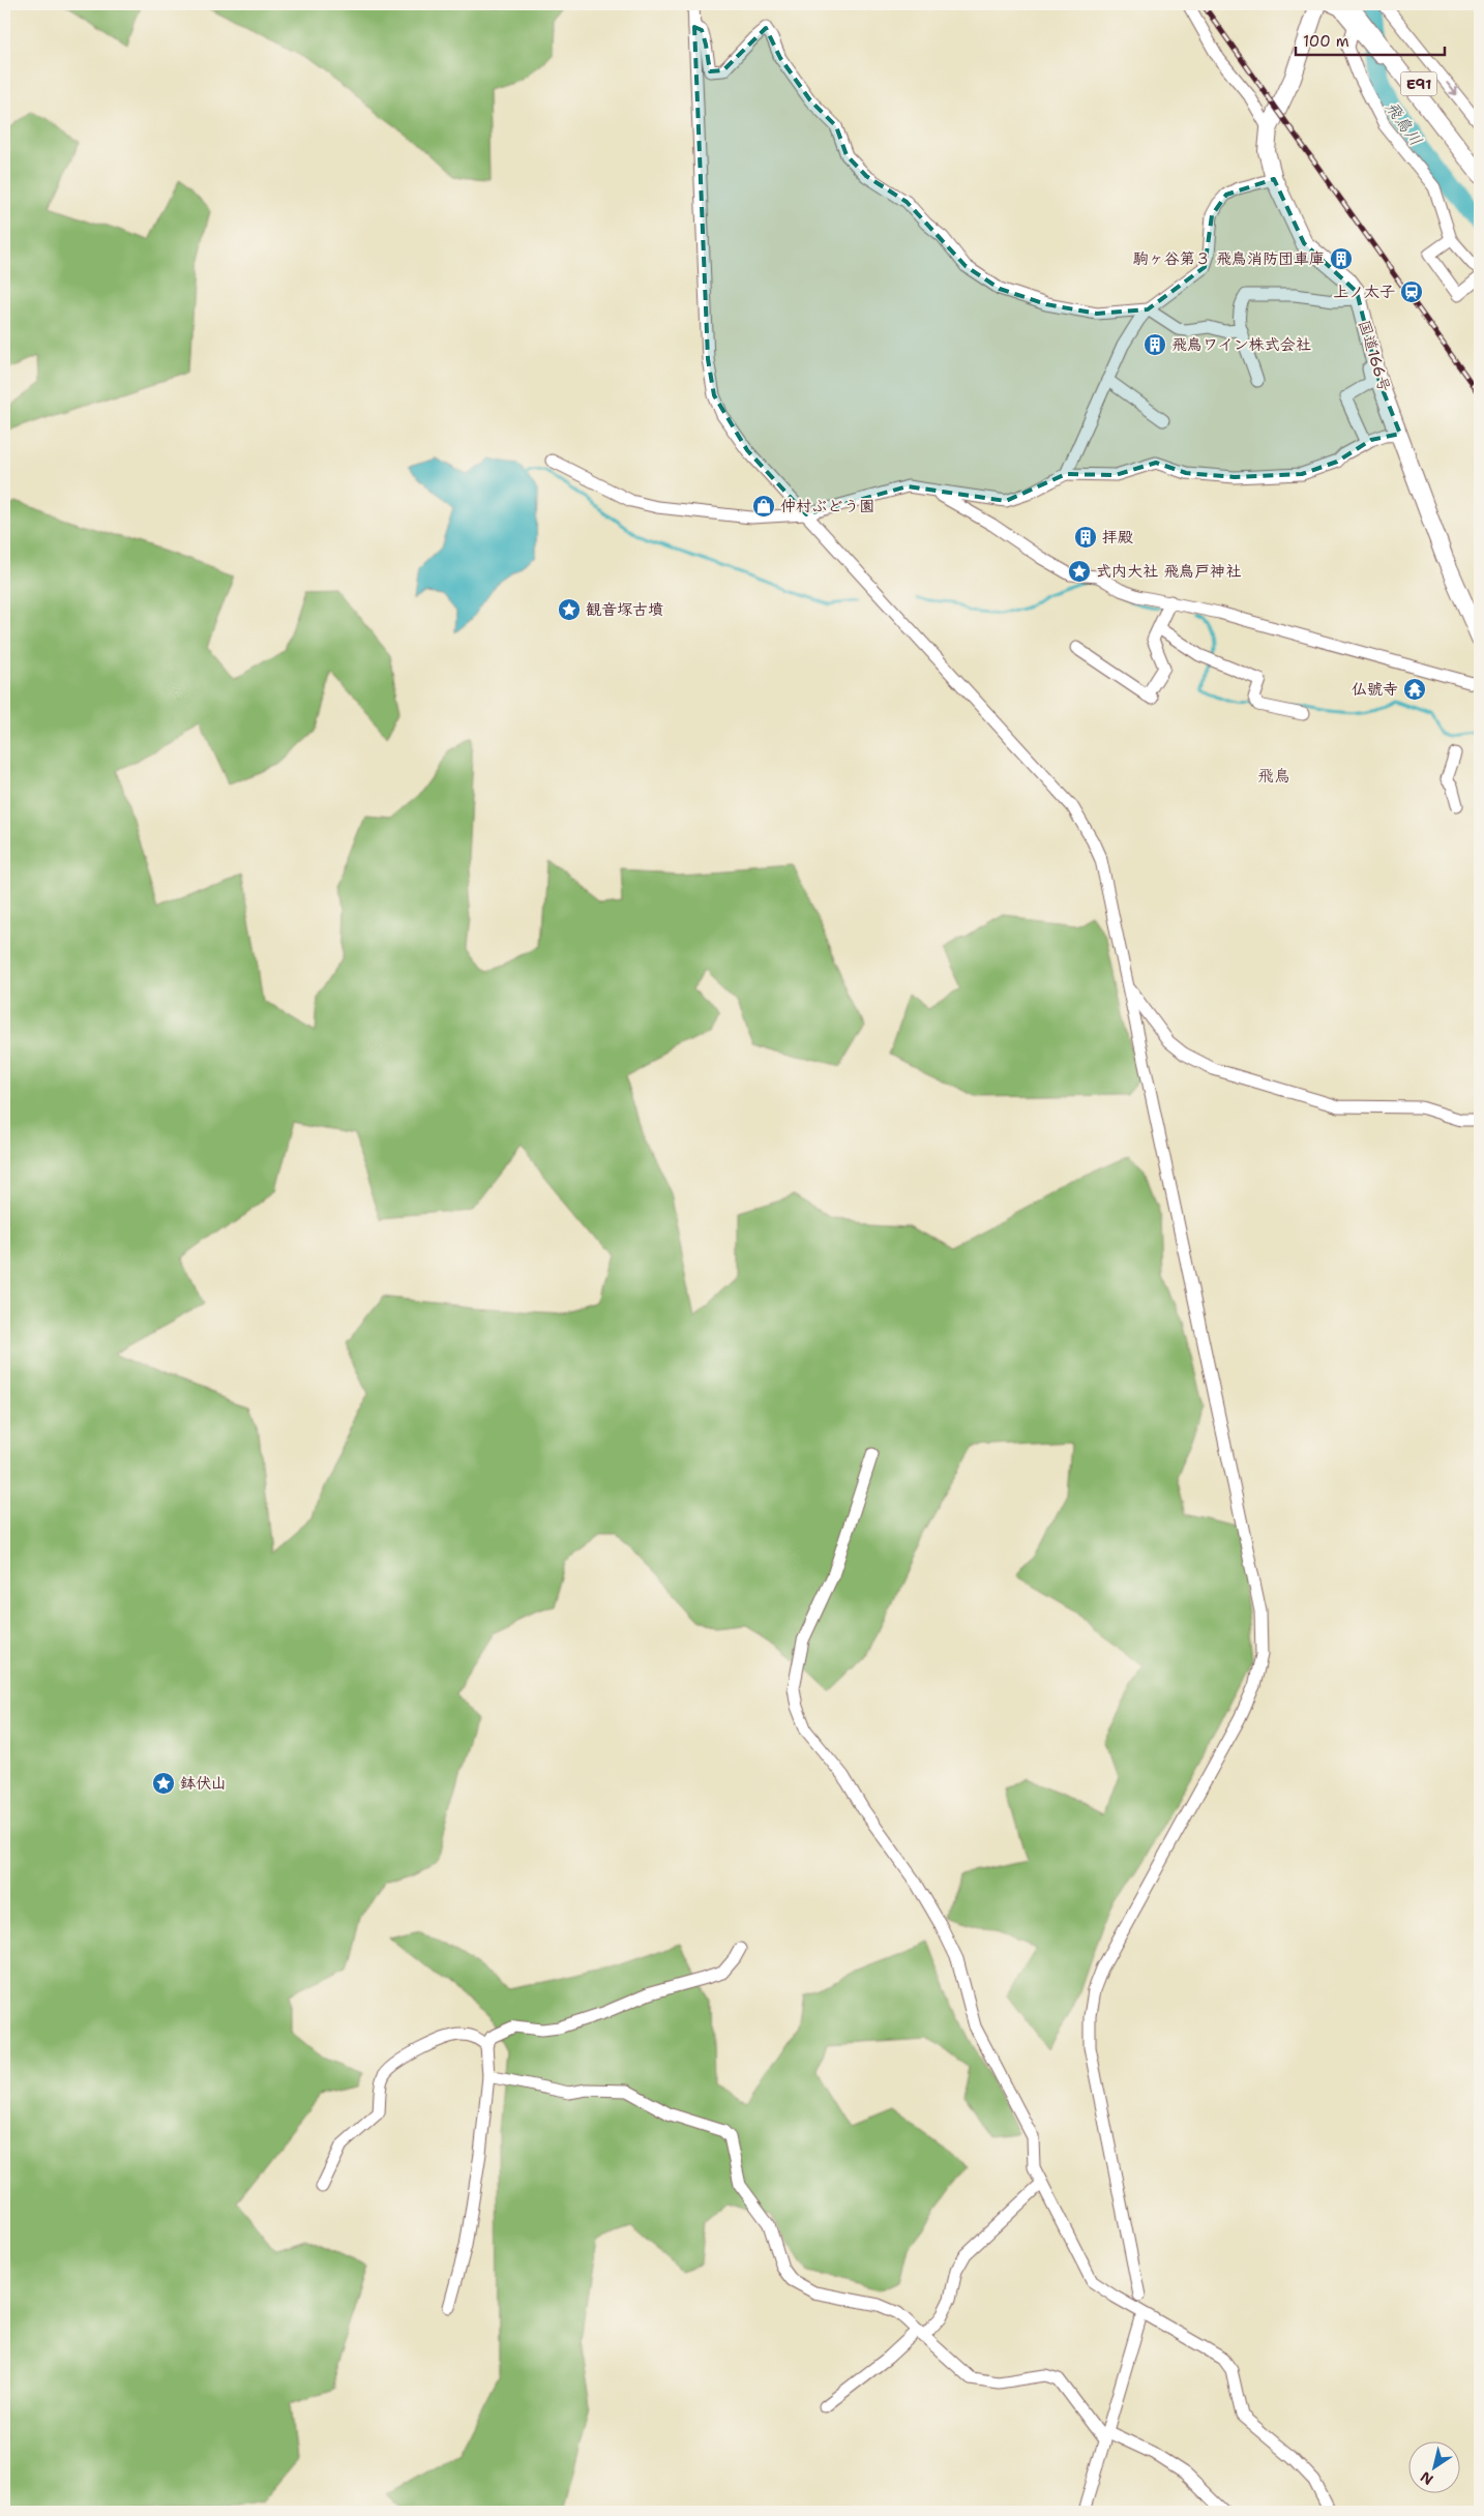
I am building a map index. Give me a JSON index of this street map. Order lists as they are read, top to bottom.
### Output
{
  "streets": {
    "highway": ["E91", "国道166号"]
  },
  "districts": ["飛鳥"],
  "water": ["飛鳥川"],
  "places": {
    "building": ["駒ヶ谷第３ 飛鳥消防団車庫", "飛鳥ワイン株式会社", "拝殿"],
    "station": ["上ノ太子"],
    "shop": ["仲村ぶどう園"],
    "place": ["式内大社 飛鳥戸神社", "観音塚古墳", "鉢伏山"],
    "temple": ["仏號寺"]
  },
  "scale_bar": "100 m",
  "north": "bottom left"
}
